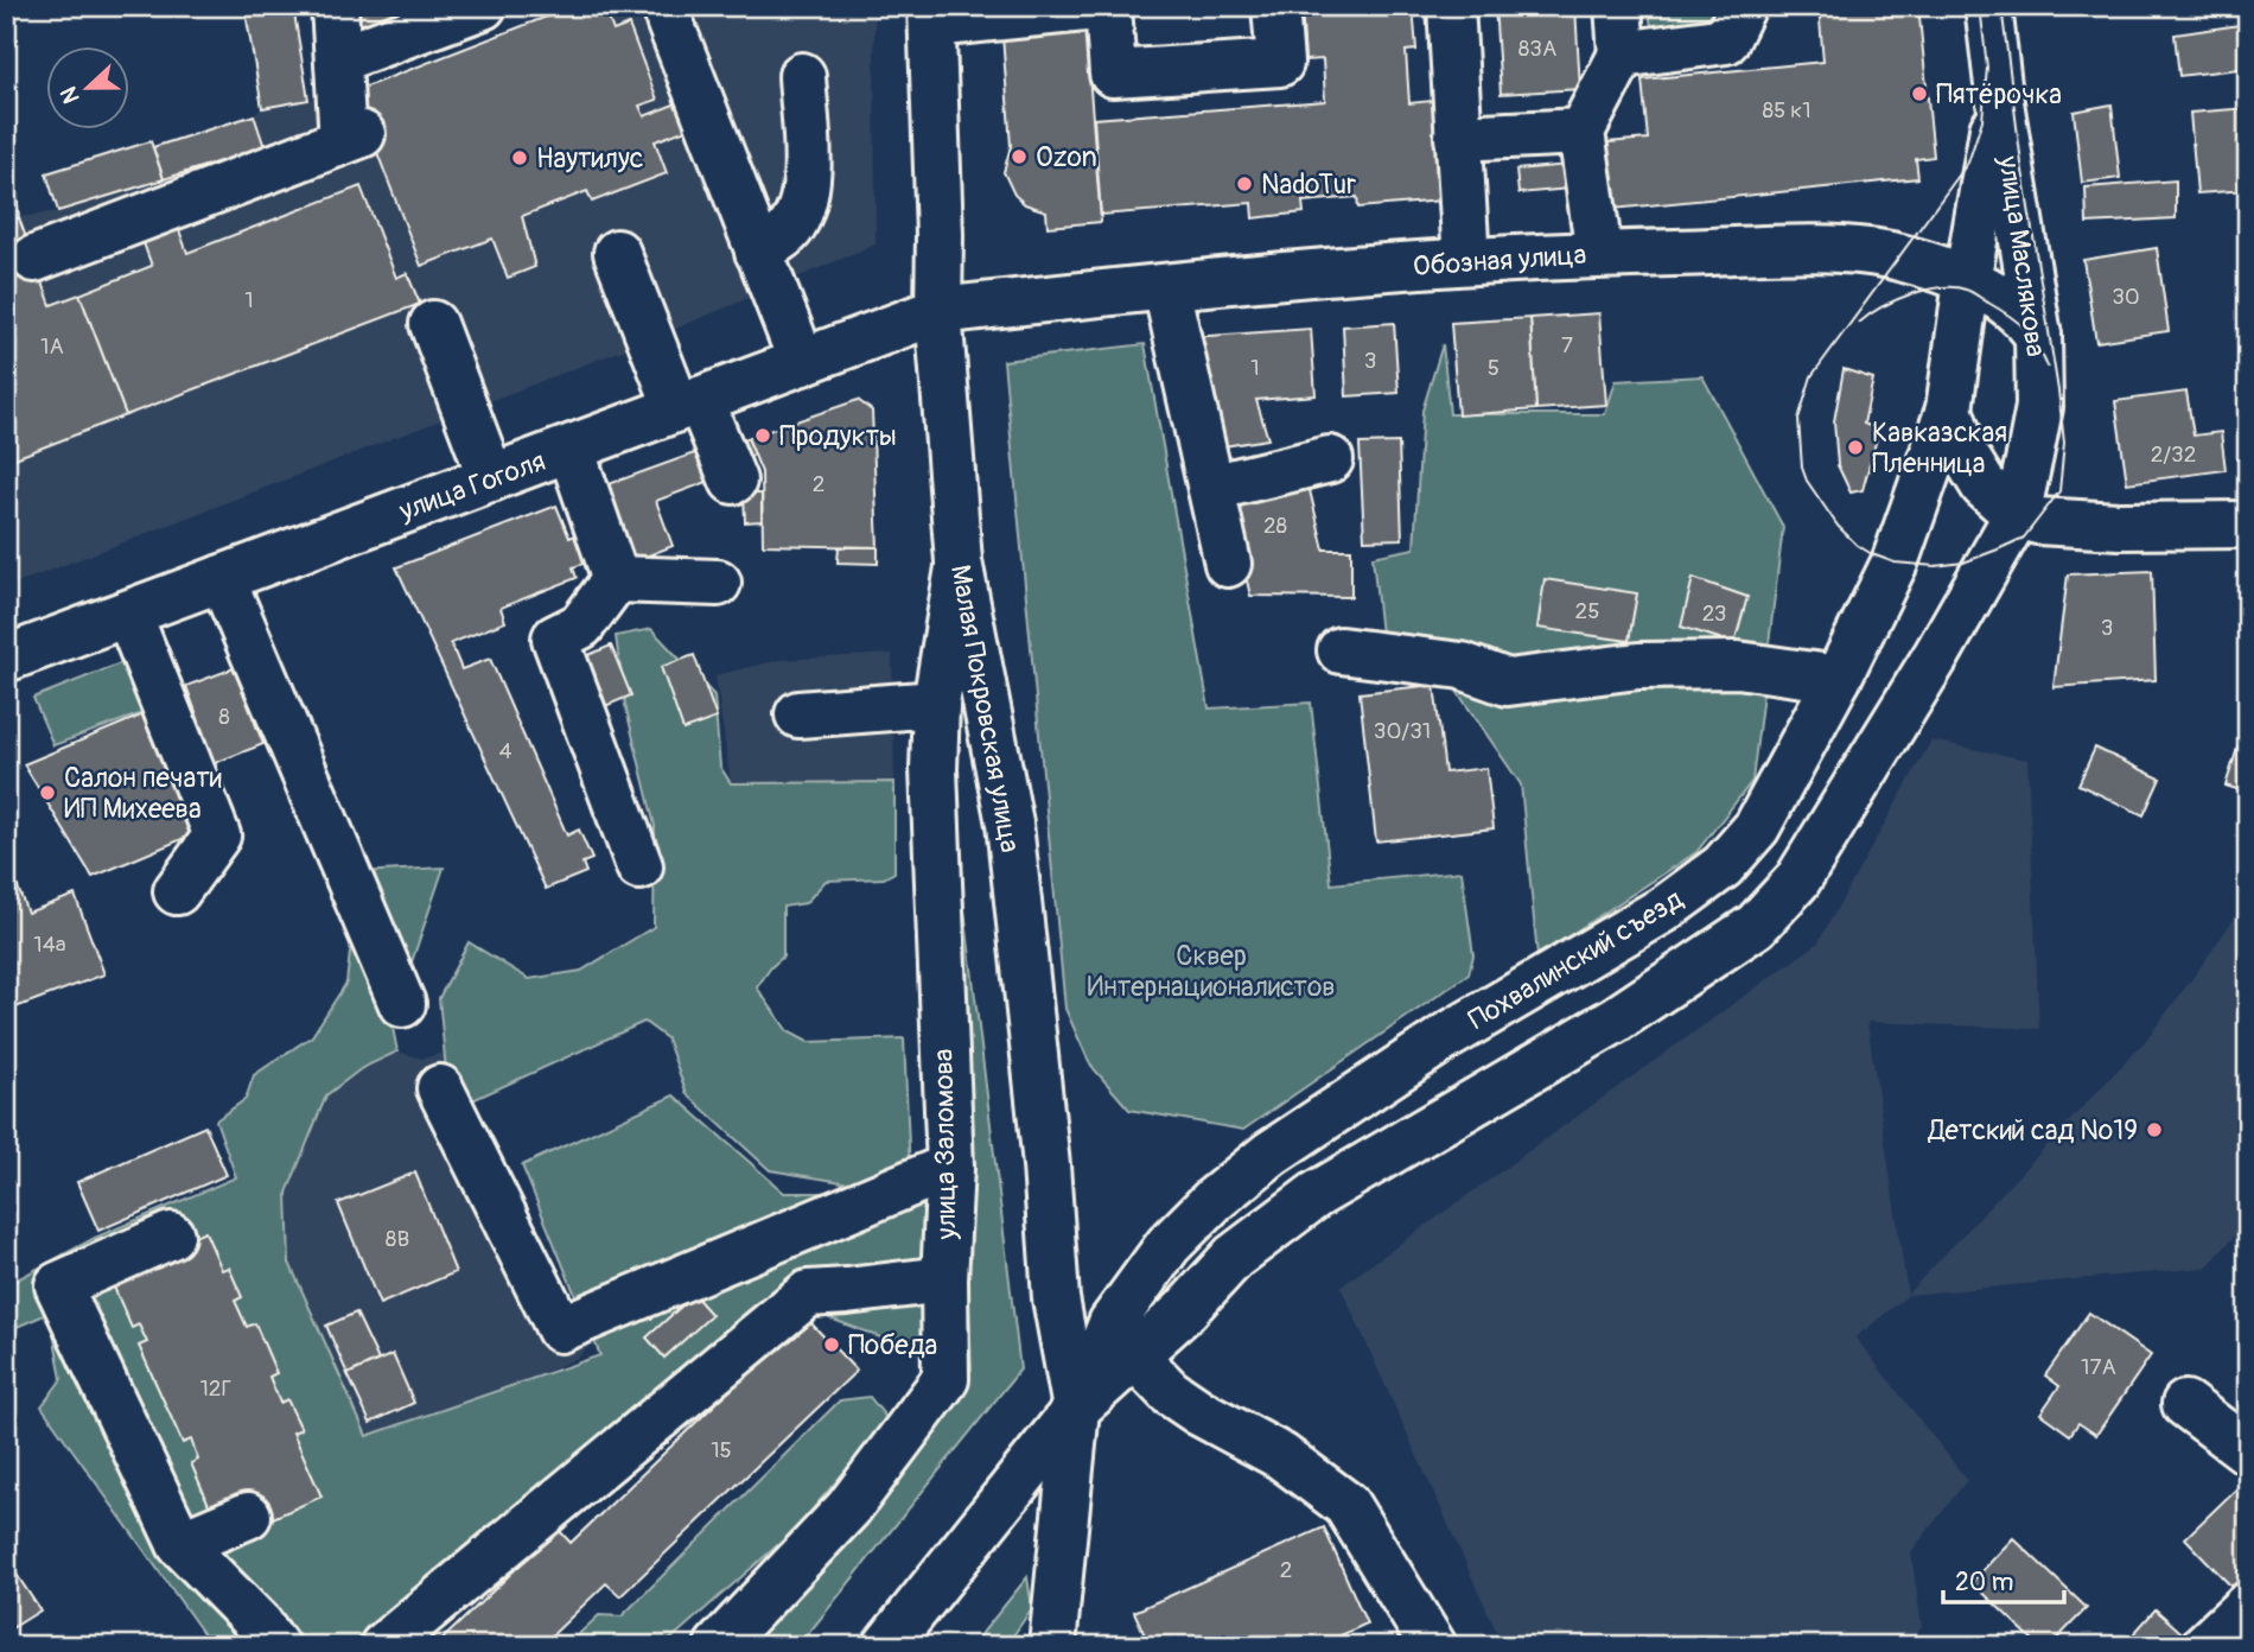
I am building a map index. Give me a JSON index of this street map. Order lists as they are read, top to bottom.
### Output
{
  "streets": {
    "main road": [
      "улица Маслякова",
      "Обозная улица",
      "улица Гоголя",
      "Малая Покровская улица",
      "Похвалинский съезд",
      "улица Заломова"
    ]
  },
  "crossings": [
    ["улица Маслякова", "Обозная улица"],
    ["улица Маслякова", "Похвалинский съезд"],
    ["Обозная улица", "улица Гоголя"],
    ["Обозная улица", "Малая Покровская улица"],
    ["улица Гоголя", "Малая Покровская улица"],
    ["Малая Покровская улица", "Похвалинский съезд"],
    ["Малая Покровская улица", "улица Заломова"]
  ],
  "parks": ["Сквер Интернационалистов"],
  "places": [
    "Пятёрочка",
    "Ozon",
    "Наутилус",
    "NadoTur",
    "Продукты",
    "Кавказская Пленница",
    "Салон печати ИП Михеева",
    "Детский сад №19",
    "Победа"
  ],
  "house_numbers": [
    "83А",
    "85 к1",
    "30",
    "1",
    "7",
    "1А",
    "3",
    "1",
    "5",
    "2/32",
    "2",
    "28",
    "25",
    "23",
    "3",
    "8",
    "30/31",
    "4",
    "14а",
    "8В",
    "17А",
    "12Г",
    "15",
    "2"
  ],
  "scale_bar": "20 m",
  "north": "left"
}
